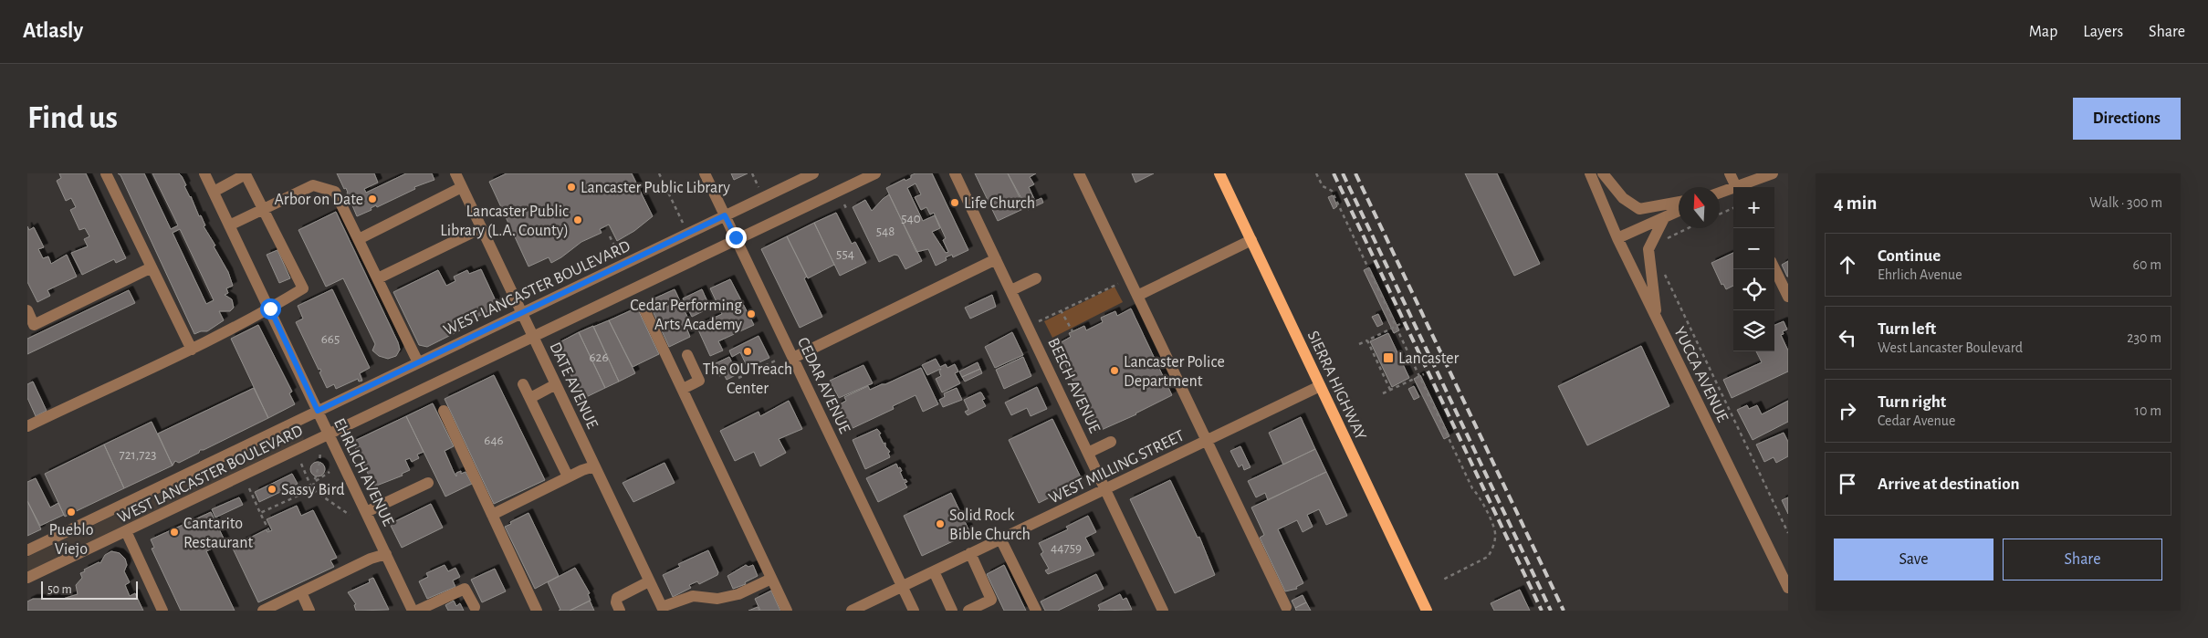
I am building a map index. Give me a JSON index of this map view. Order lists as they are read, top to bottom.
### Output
{
  "streets": {
    "main road": ["SIERRA HIGHWAY"],
    "street": [
      "WEST LANCASTER BOULEVARD",
      "YUCCA AVENUE",
      "DATE AVENUE",
      "CEDAR AVENUE",
      "BEECH AVENUE",
      "WEST MILLING STREET",
      "EHRLICH AVENUE"
    ]
  },
  "crossings": [
    ["WEST LANCASTER BOULEVARD", "DATE AVENUE"],
    ["WEST LANCASTER BOULEVARD", "CEDAR AVENUE"],
    ["WEST LANCASTER BOULEVARD", "EHRLICH AVENUE"],
    ["CEDAR AVENUE", "WEST MILLING STREET"],
    ["BEECH AVENUE", "WEST MILLING STREET"],
    ["SIERRA HIGHWAY", "WEST MILLING STREET"]
  ],
  "places": {
    "other": [
      "Lancaster Public Library",
      "Arbor on Date",
      "Life Church",
      "Lancaster Public Library (L.A. County)",
      "Cedar Performing Arts Academy",
      "The OUTreach Center",
      "Lancaster Police Department",
      "Sassy Bird",
      "Pueblo Viejo",
      "Solid Rock Bible Church",
      "Cantarito Restaurant"
    ],
    "transit": ["Lancaster"]
  },
  "house_numbers": [
    "540",
    "548",
    "554",
    "665",
    "626",
    "646",
    "721,723",
    "44759"
  ],
  "scale_bar": "50 m",
  "north": "top",
  "page": {
    "header": "Atlasly",
    "nav": ["Map", "Layers", "Share"],
    "buttons": [
      "Directions",
      ["Save", "Share"]
    ],
    "title": "Find us",
    "heading": ["4 min", "Walk · 300 m"],
    "map_buttons": ["+", "−"],
    "list": [
      ["Continue", "Ehrlich Avenue", "60 m"],
      ["Turn left", "West Lancaster Boulevard", "230 m"],
      ["Turn right", "Cedar Avenue", "10 m"],
      "Arrive at destination"
    ],
    "scale": "50 m"
  }
}
